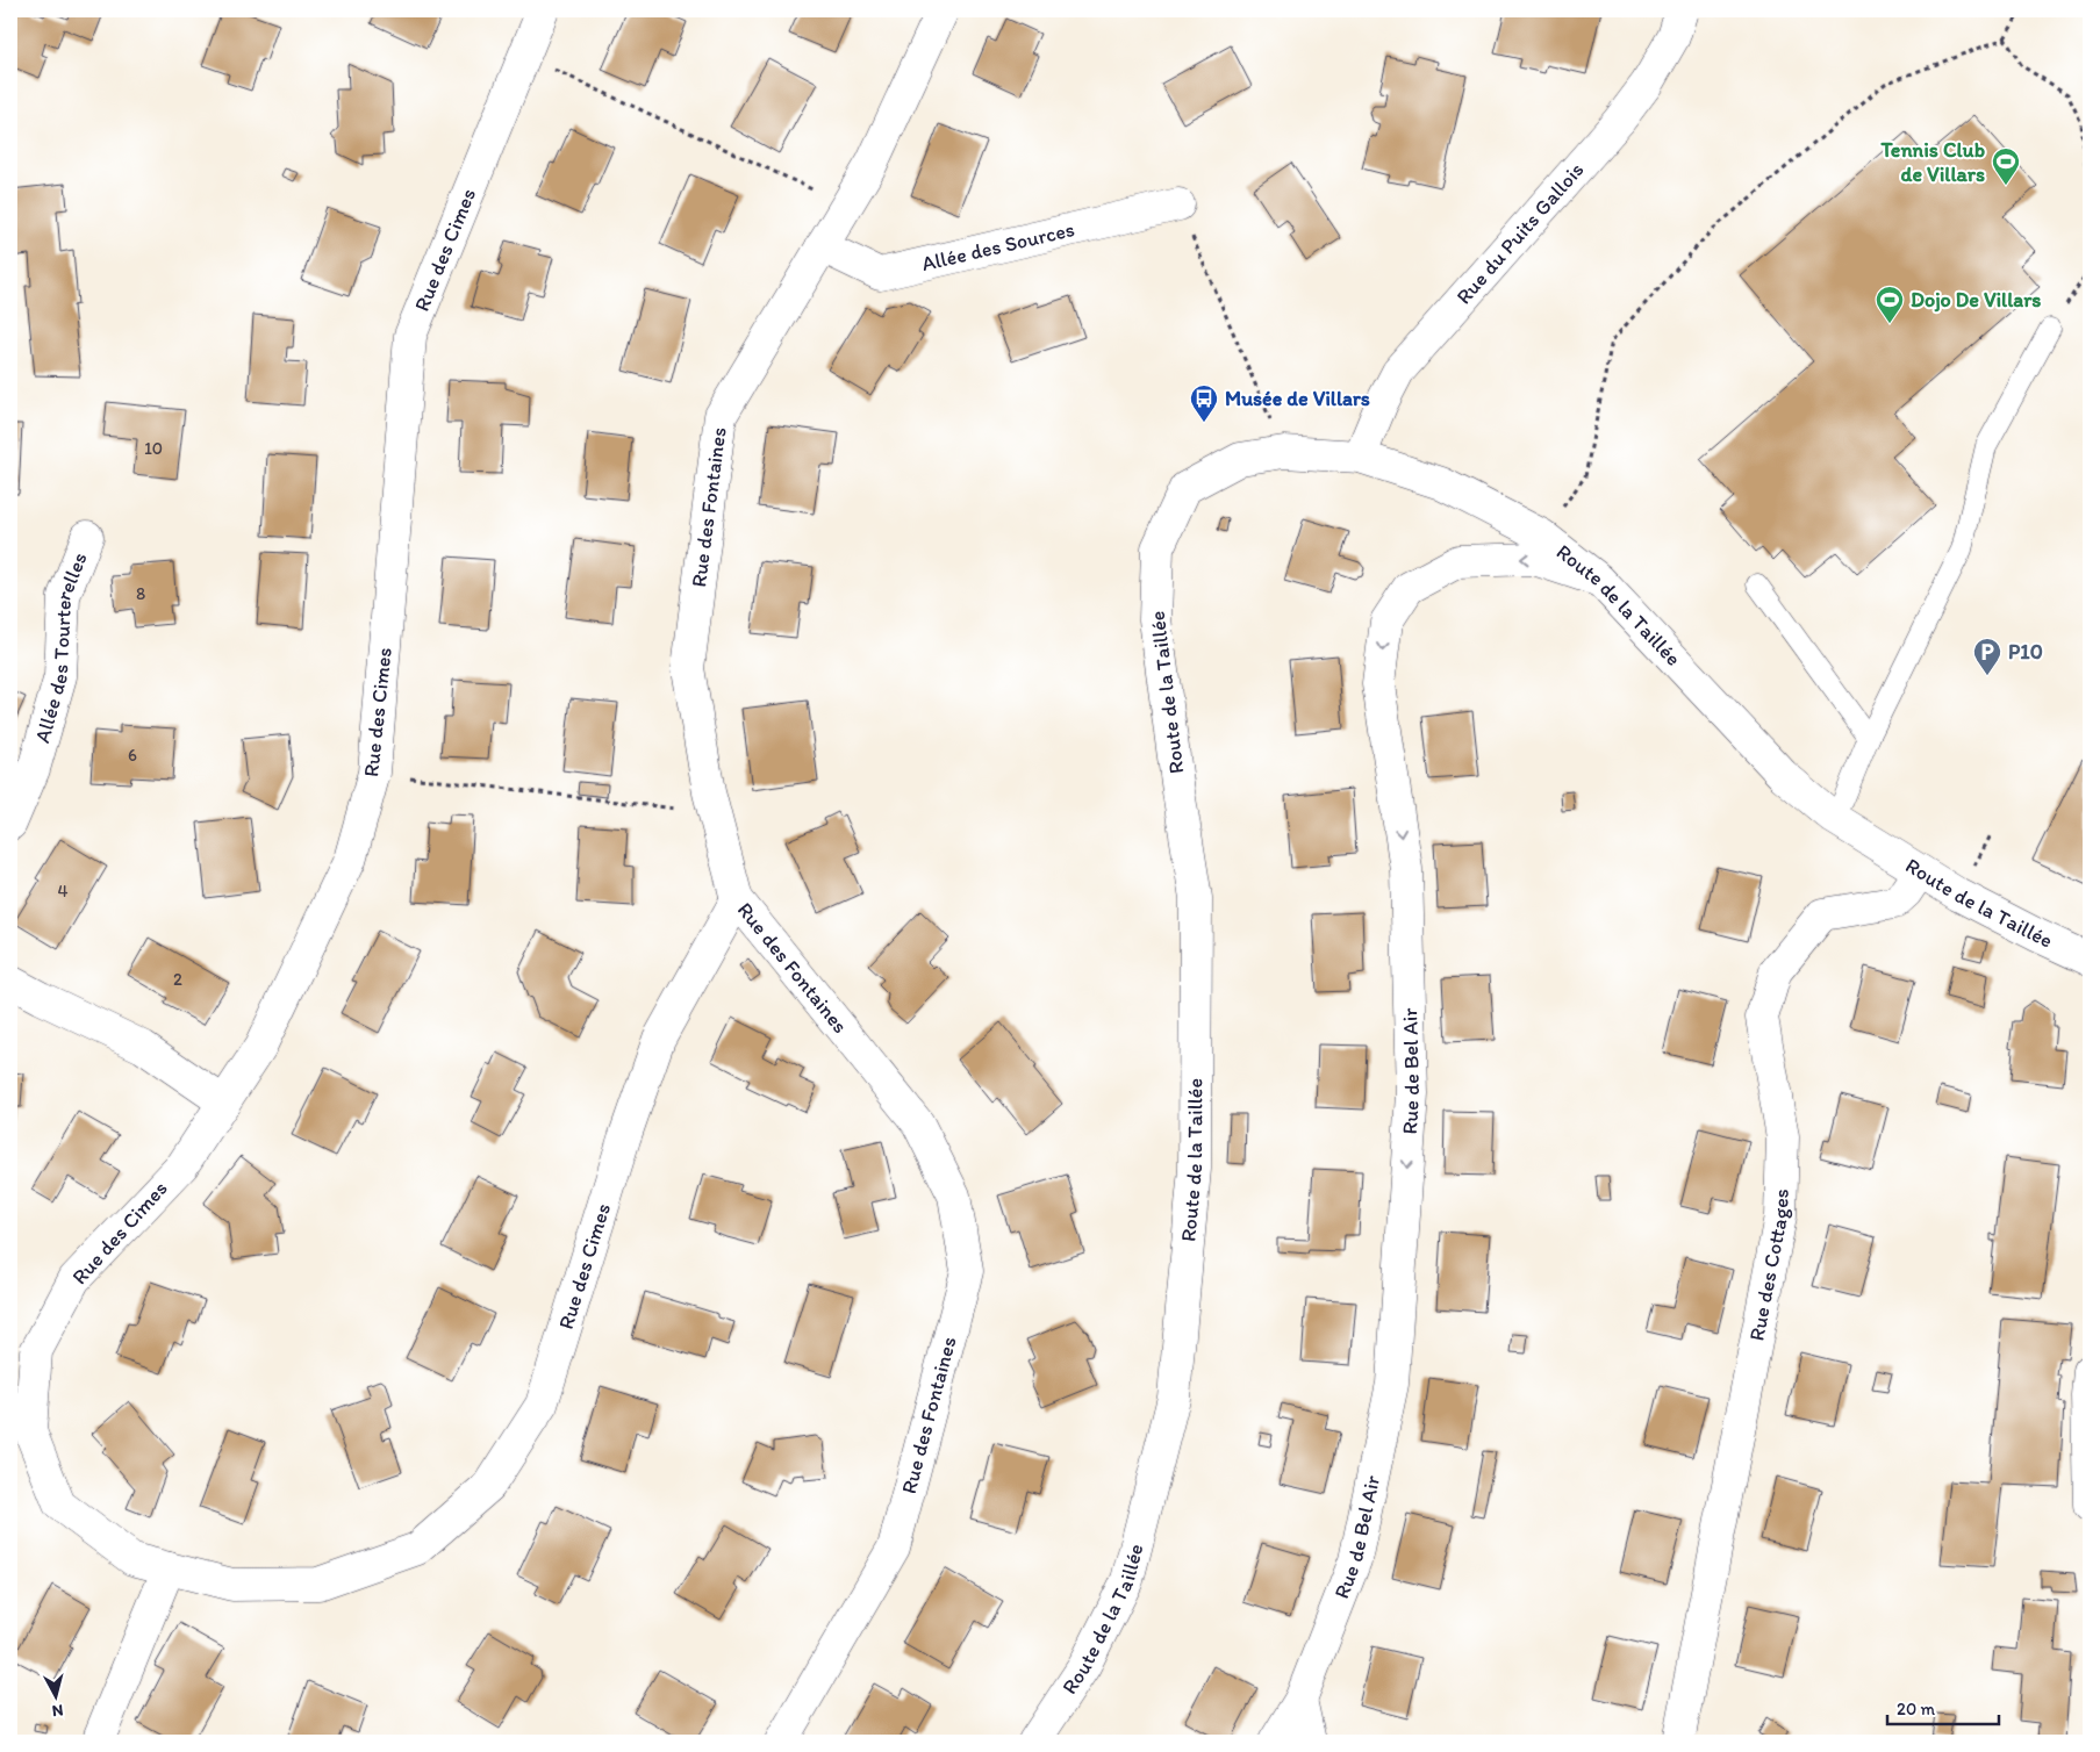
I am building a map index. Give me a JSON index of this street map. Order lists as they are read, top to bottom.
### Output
{
  "streets": {
    "street": [
      "Rue du Puits Gallois",
      "Allée des Sources",
      "Rue des Cimes",
      "Rue des Fontaines",
      "Route de la Taillée",
      "Allée des Tourterelles",
      "Rue de Bel Air",
      "Rue des Cottages"
    ]
  },
  "crossings": [
    ["Rue du Puits Gallois", "Route de la Taillée"],
    ["Allée des Sources", "Rue des Fontaines"],
    ["Rue des Cimes", "Rue des Fontaines"],
    ["Route de la Taillée", "Rue de Bel Air"],
    ["Route de la Taillée", "Rue des Cottages"]
  ],
  "one_way": ["Rue de Bel Air"],
  "places": {
    "sports": ["Tennis Club de Villars", "Dojo De Villars"],
    "bus stop": ["Musée de Villars"],
    "parking": ["P10"]
  },
  "house_numbers": [
    "10",
    "8",
    "6",
    "4",
    "2"
  ],
  "scale_bar": "20 m",
  "north": "bottom"
}
